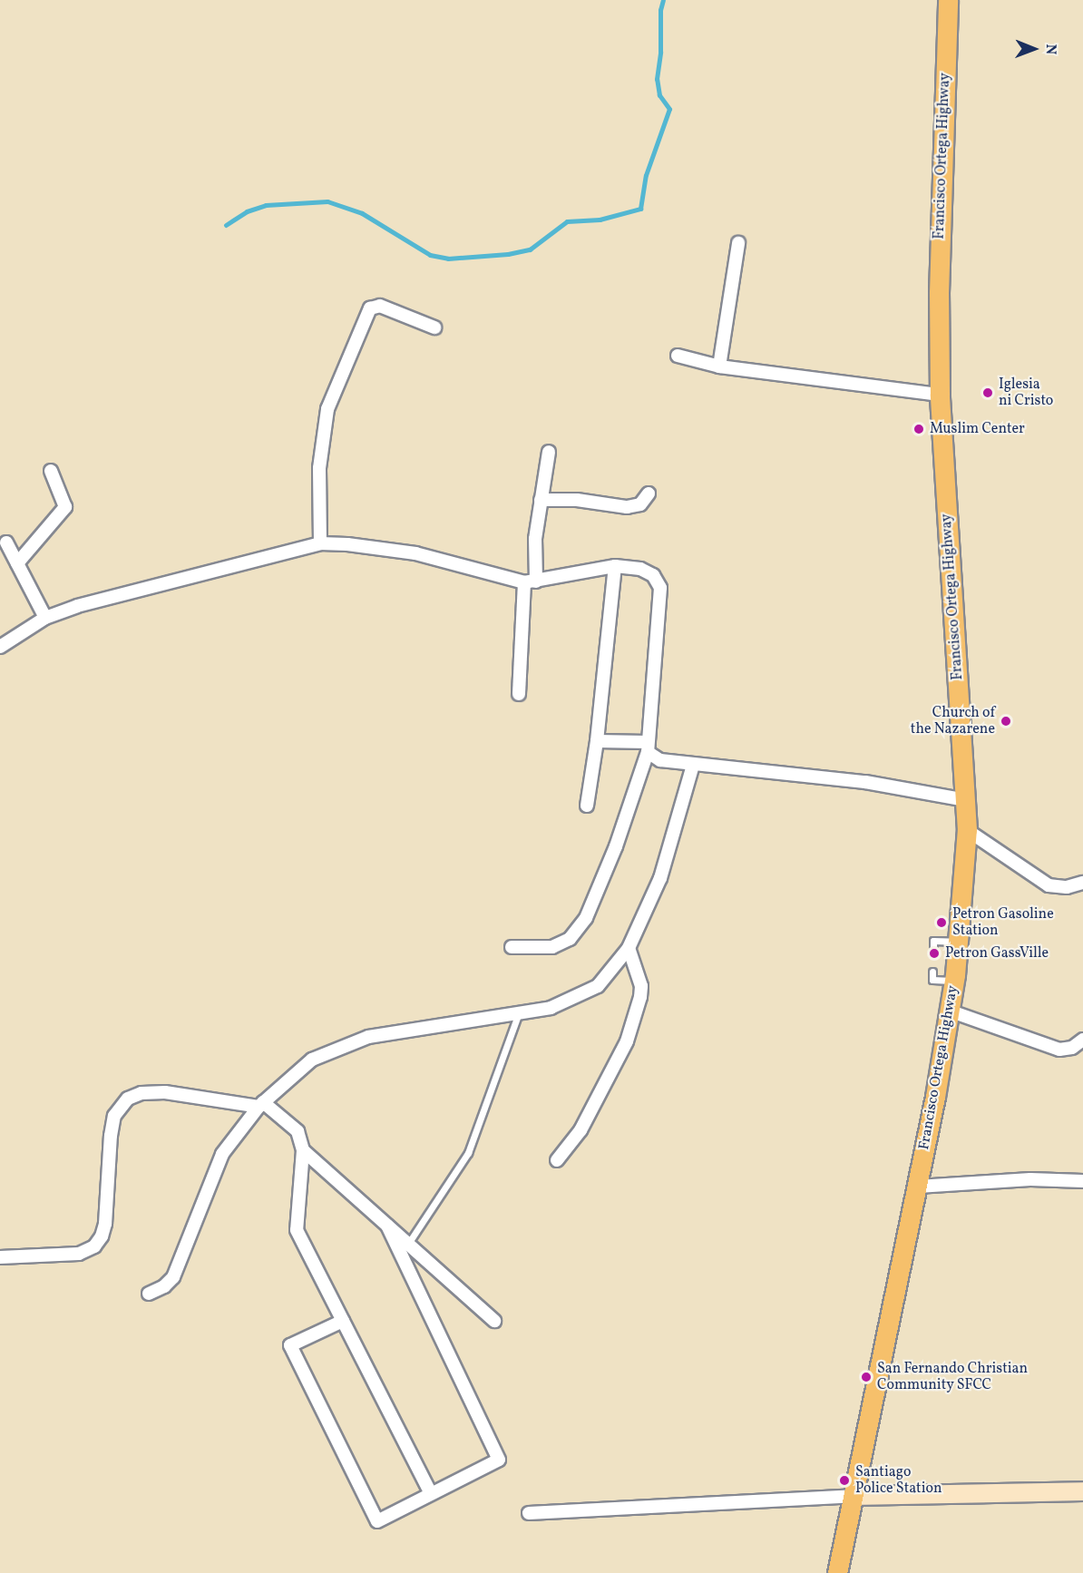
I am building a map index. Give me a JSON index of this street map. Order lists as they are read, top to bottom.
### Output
{
  "streets": {
    "main road": ["Francisco Ortega Highway"]
  },
  "places": [
    "Iglesia ni Cristo",
    "Muslim Center",
    "Church of the Nazarene",
    "Petron Gasoline Station",
    "Petron GassVille",
    "San Fernando Christian Community SFCC",
    "Santiago Police Station"
  ],
  "north": "right"
}
